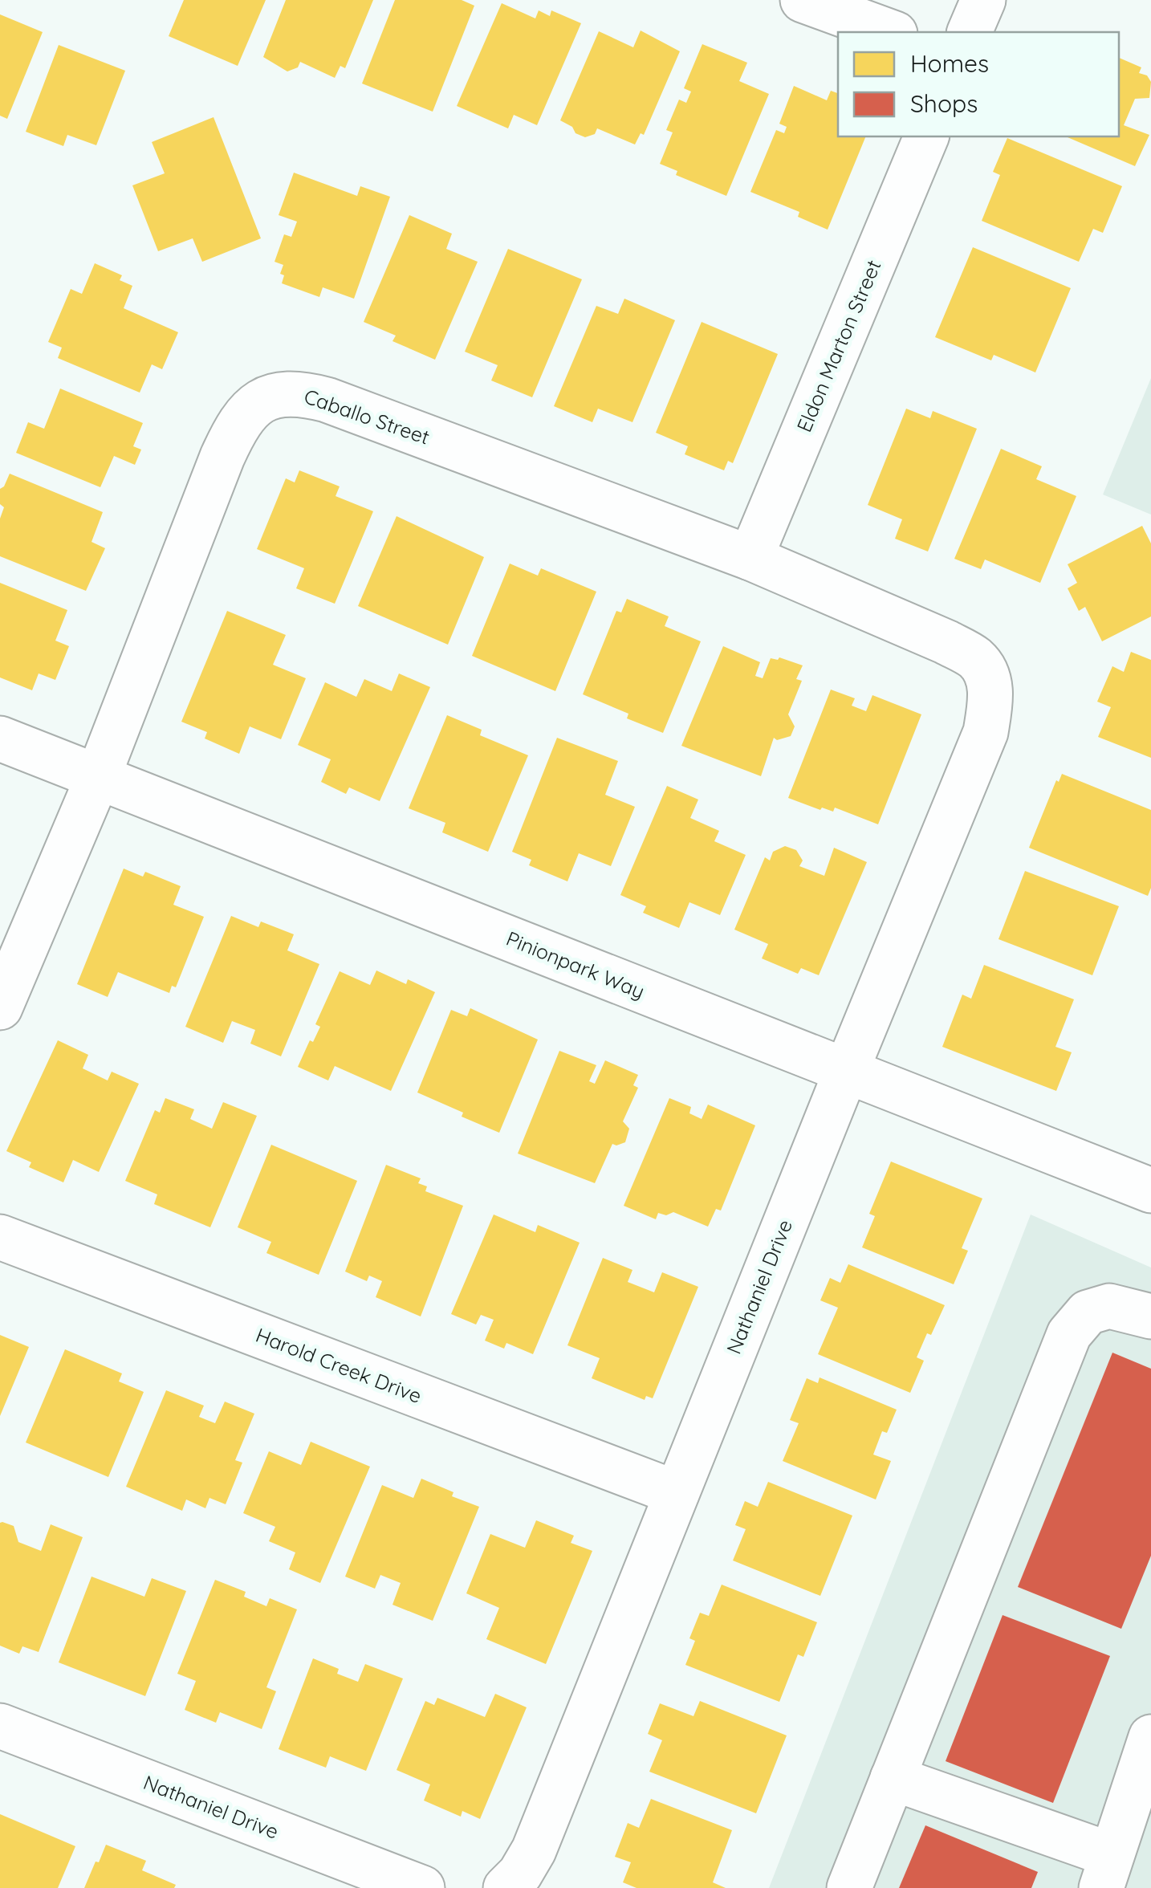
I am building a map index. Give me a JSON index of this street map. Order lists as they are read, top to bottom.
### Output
{
  "streets": {
    "street": [
      "Eldon Marton Street",
      "Caballo Street",
      "Pinionpark Way",
      "Nathaniel Drive",
      "Harold Creek Drive"
    ]
  },
  "crossings": [
    ["Eldon Marton Street", "Caballo Street"],
    ["Caballo Street", "Pinionpark Way"],
    ["Caballo Street", "Nathaniel Drive"],
    ["Pinionpark Way", "Nathaniel Drive"],
    ["Nathaniel Drive", "Harold Creek Drive"]
  ],
  "legend": ["Homes", "Shops"]
}
